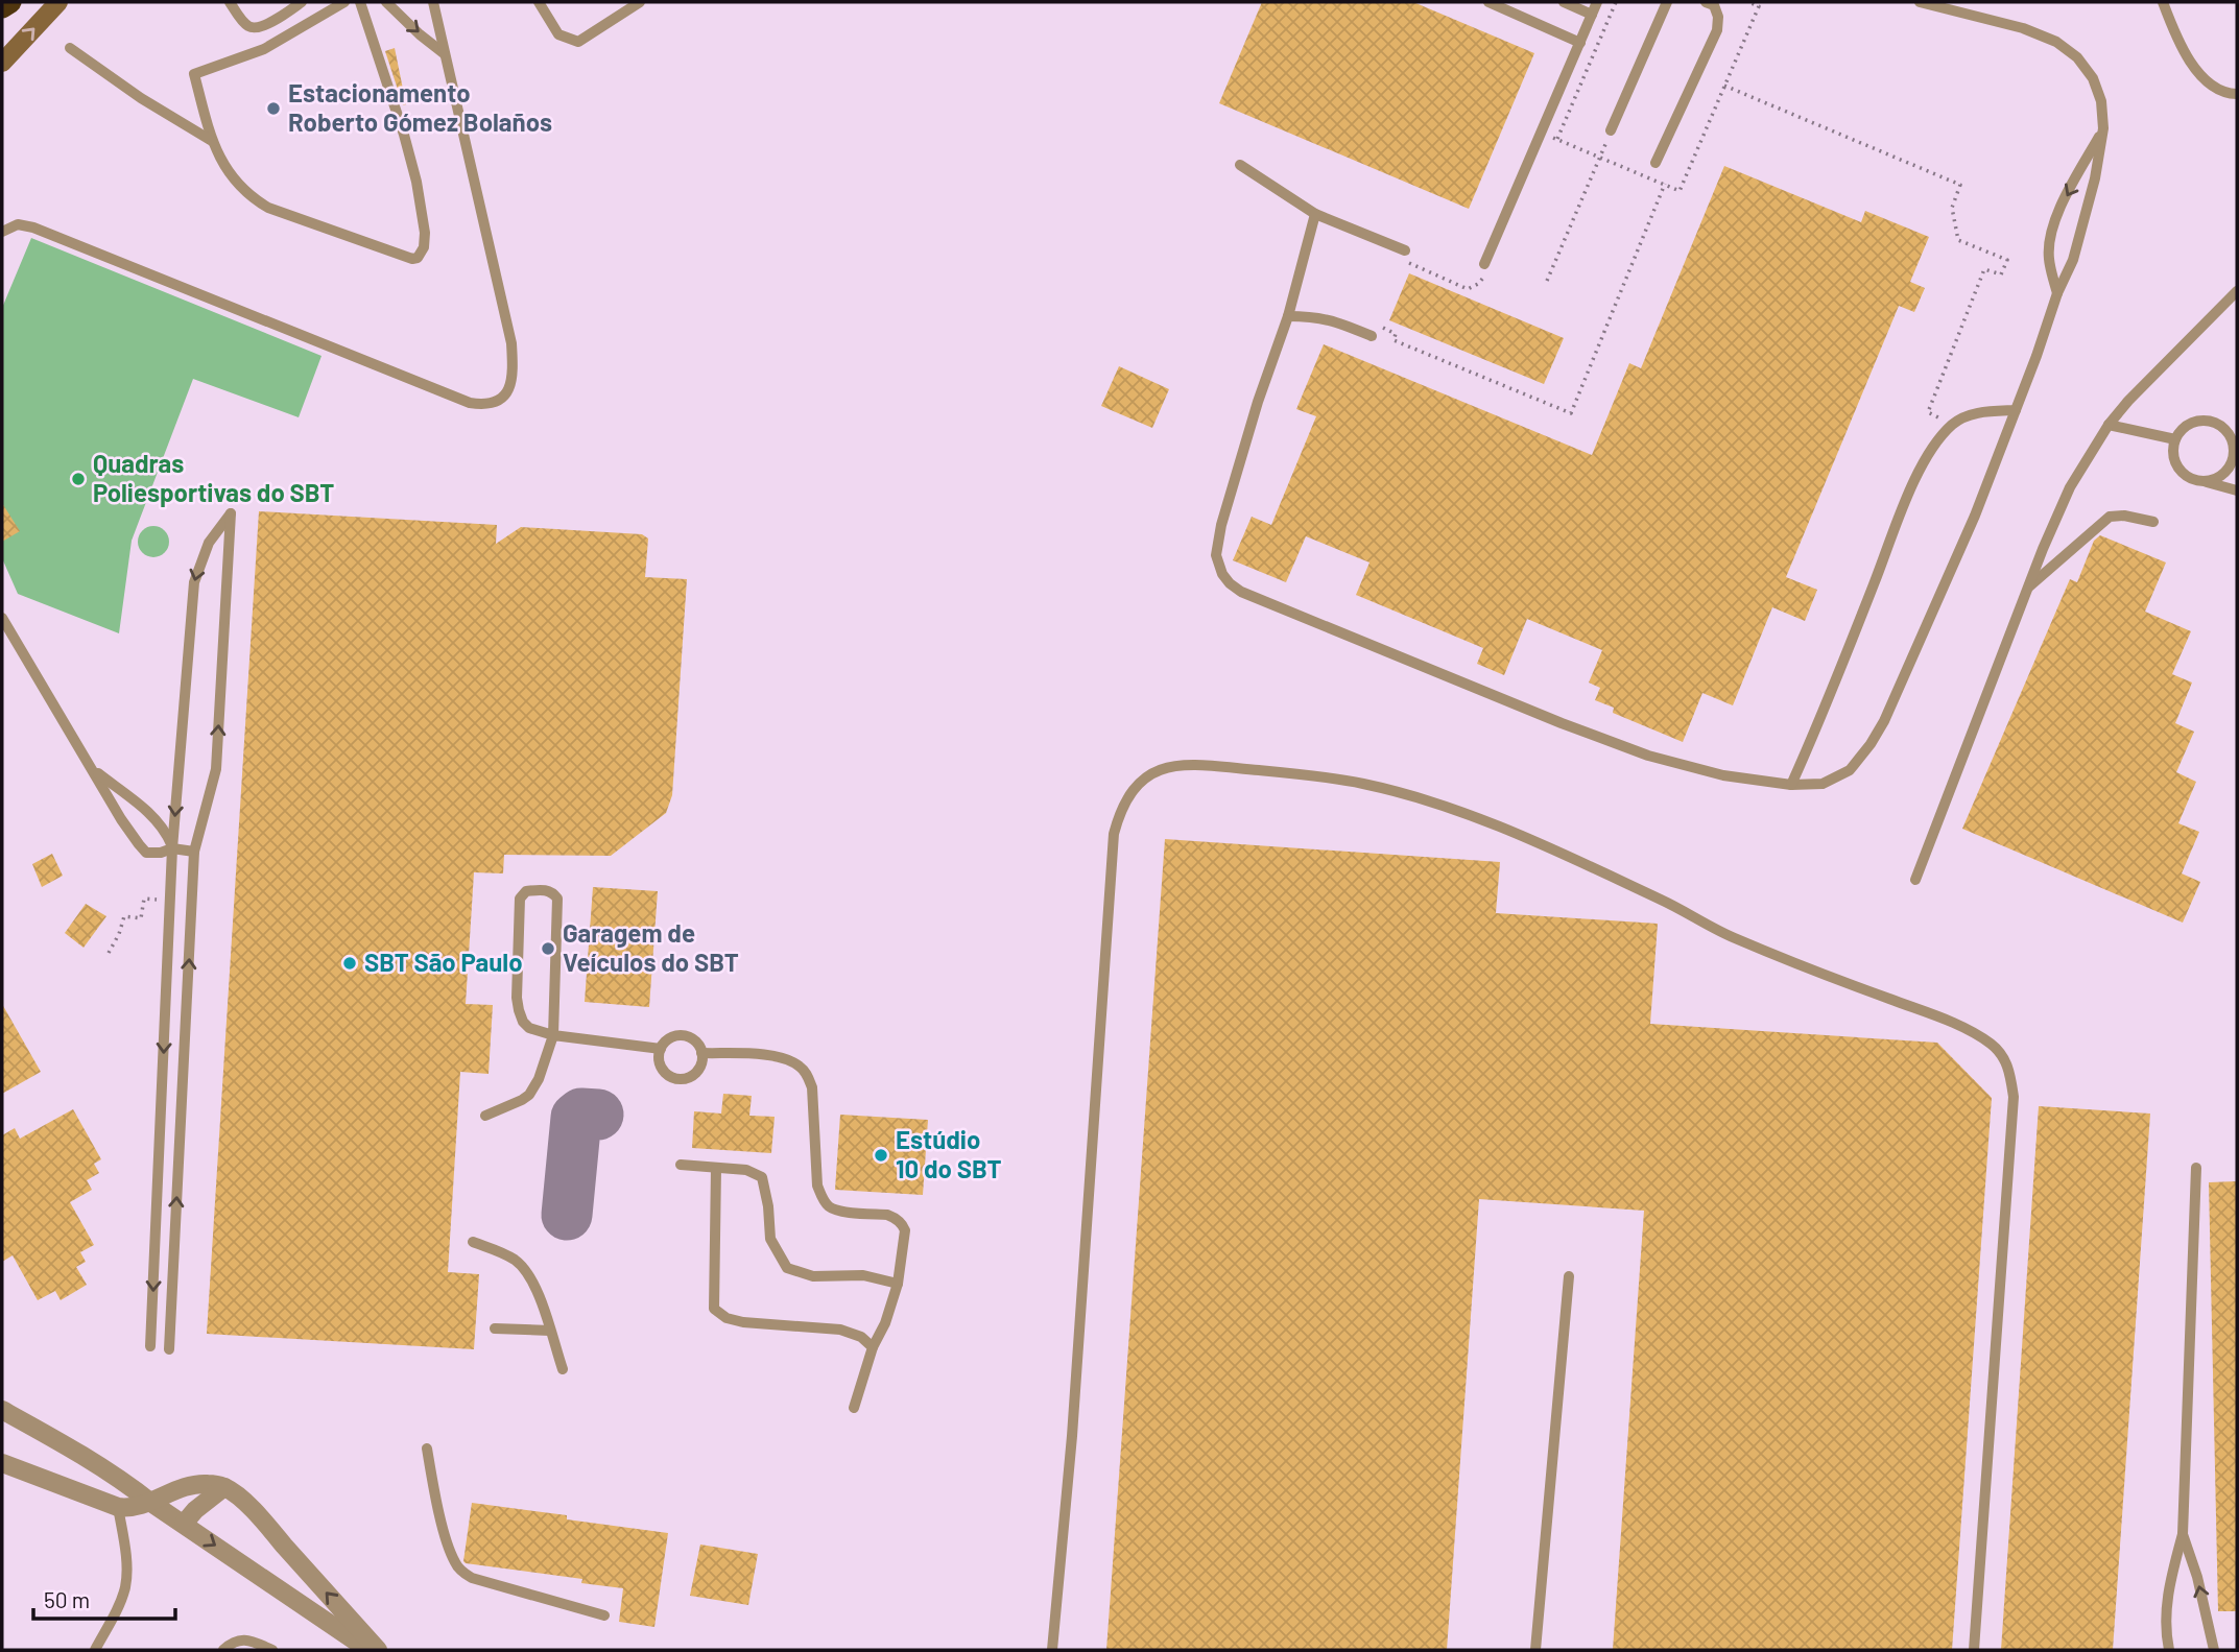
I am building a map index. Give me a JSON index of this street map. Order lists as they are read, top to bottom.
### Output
{
  "places": [
    "Estacionamento Roberto Gómez Bolaños",
    "Quadras Poliesportivas do SBT",
    "Garagem de Veículos do SBT",
    "SBT São Paulo",
    "Estúdio 10 do SBT"
  ],
  "scale_bar": "50 m"
}
